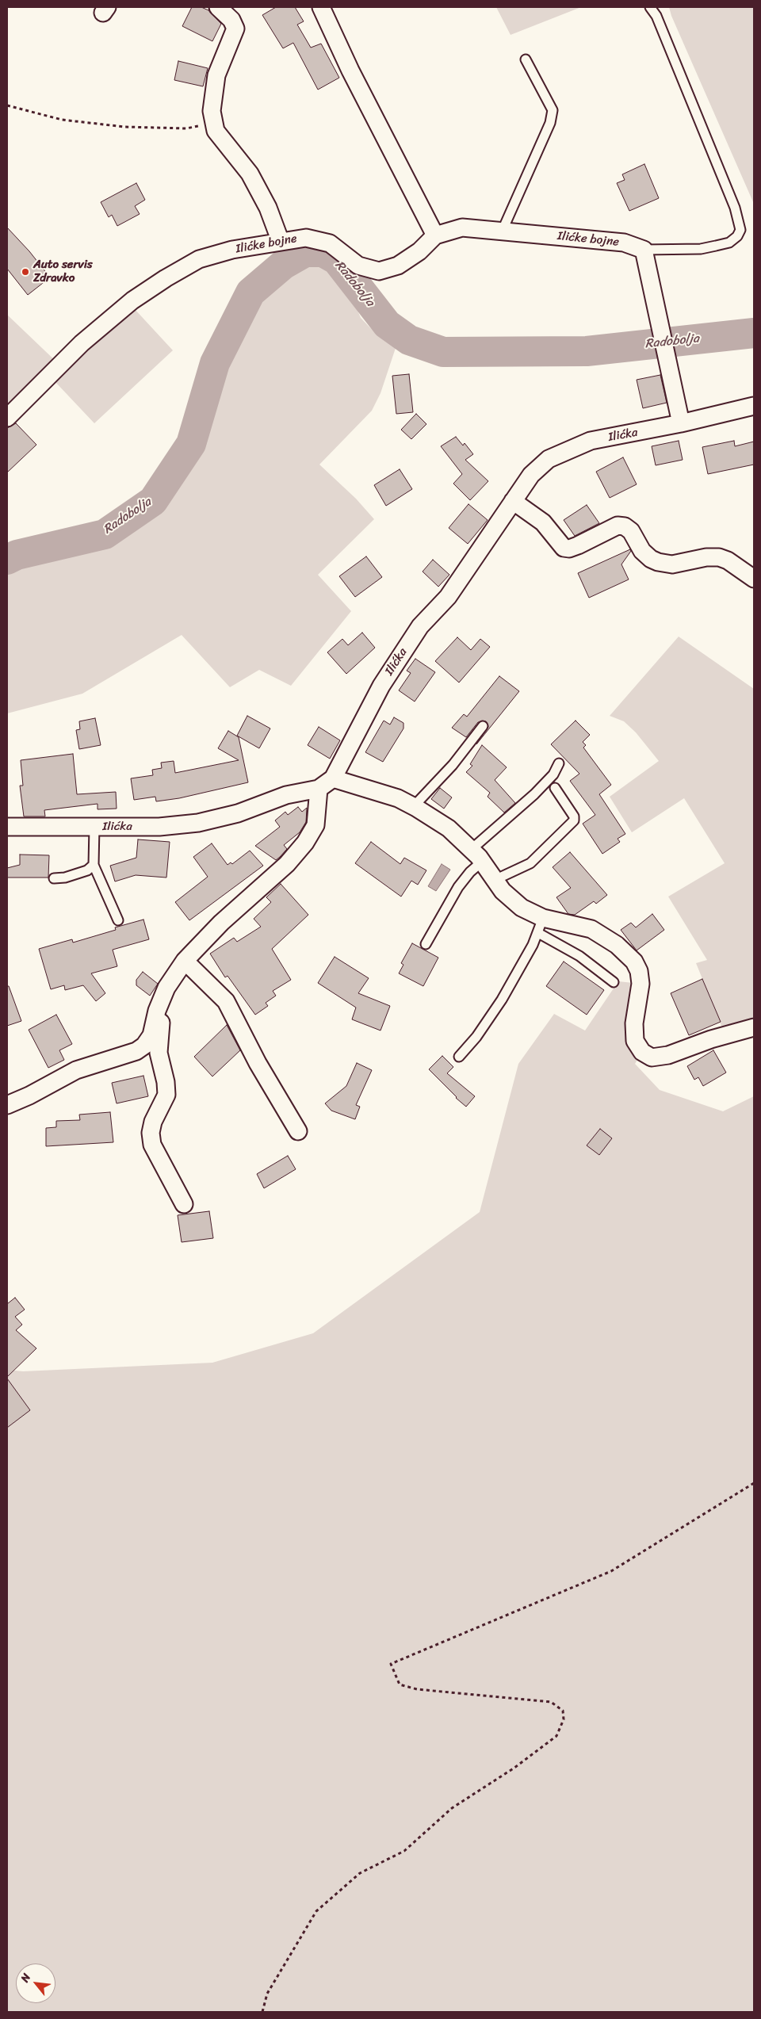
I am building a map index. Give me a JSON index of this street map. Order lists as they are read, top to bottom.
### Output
{
  "streets": {
    "street": ["Ilićke bojne", "Ilićka"]
  },
  "water": ["Radobolja"],
  "places": ["Auto servis Zdravko"],
  "north": "top left"
}
